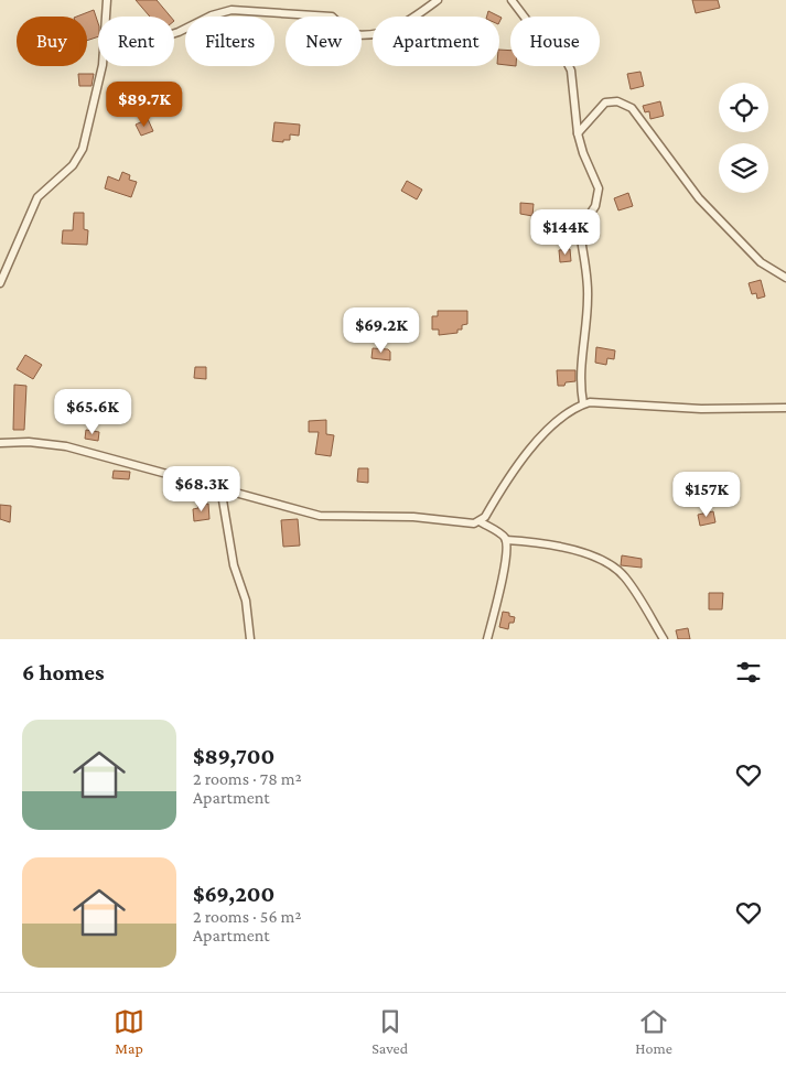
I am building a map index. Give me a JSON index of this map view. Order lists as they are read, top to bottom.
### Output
{
  "page": {
    "chip": [
      "Buy",
      "Rent",
      "Filters",
      "New",
      "Apartment",
      "House"
    ],
    "price": [
      "$89.7K",
      "$144K",
      "$69.2K",
      "$65.6K",
      "$68.3K",
      "$157K"
    ],
    "heading": "6 homes",
    "list": [
      {
        "name": "$89,700",
        "note": "2 rooms · 78 m² · Apartment"
      },
      {
        "name": "$69,200",
        "note": "2 rooms · 56 m² · Apartment"
      }
    ],
    "tabs": ["Map", "Saved", "Home"]
  }
}
